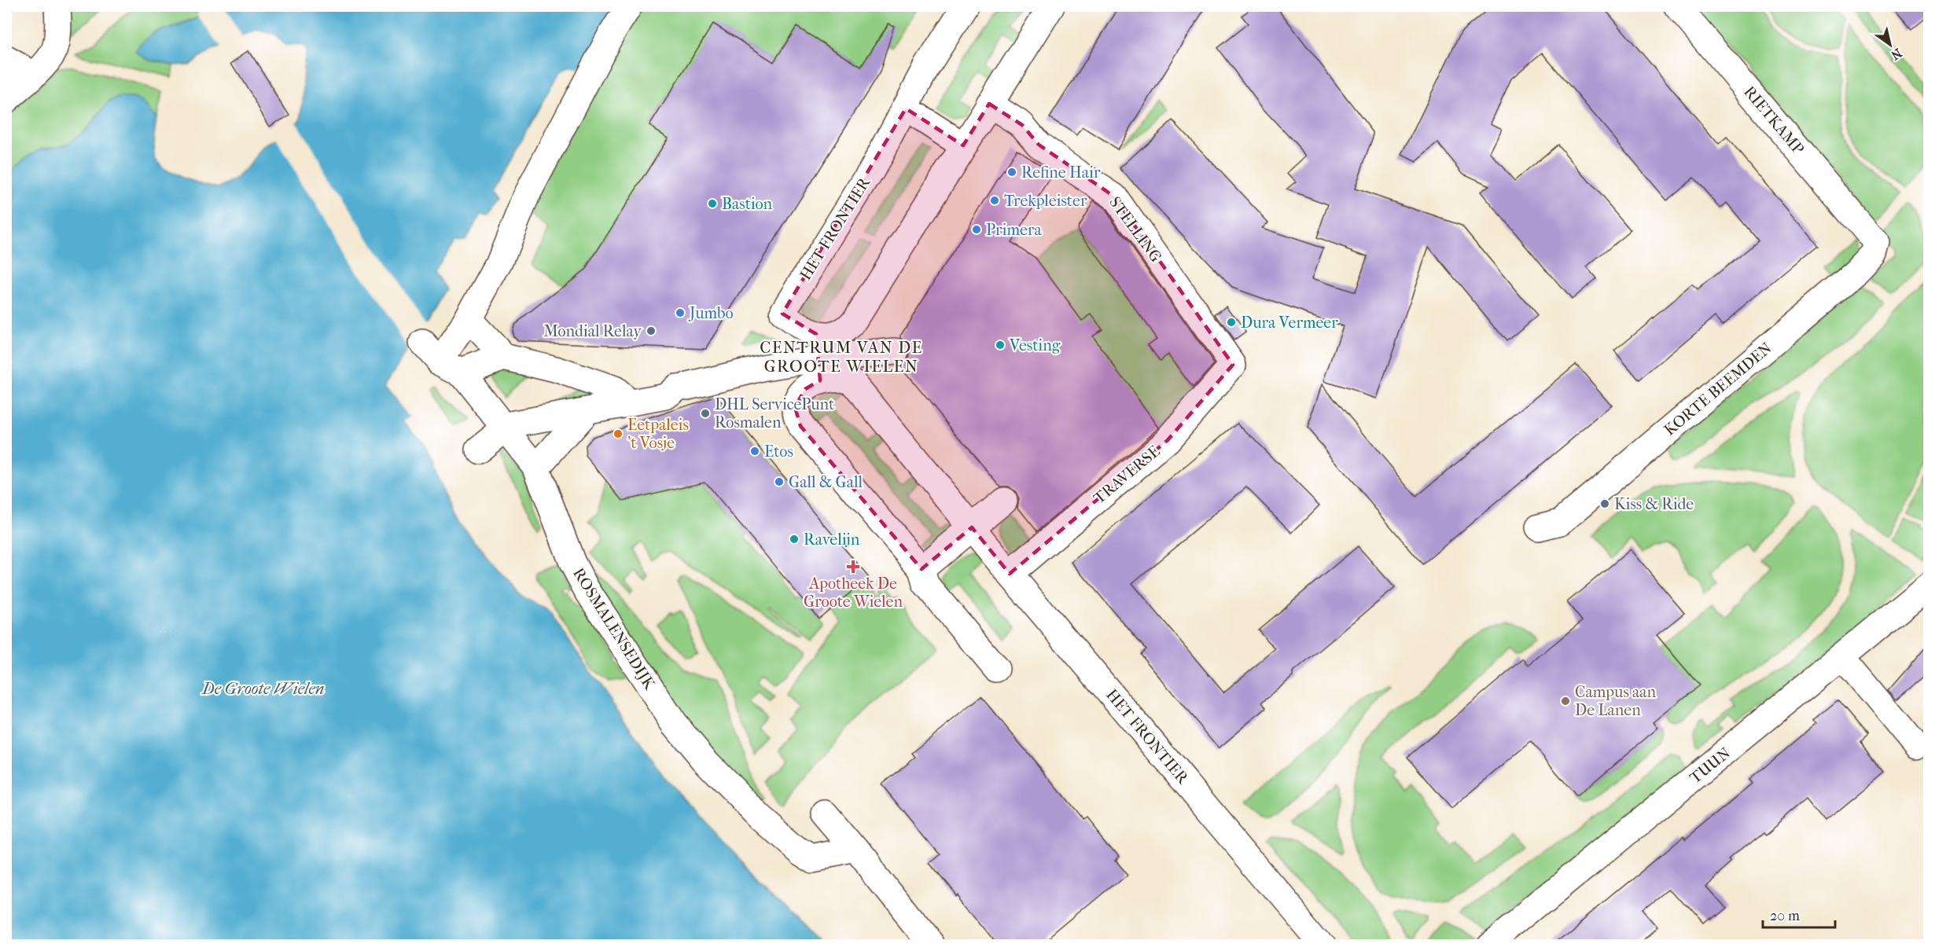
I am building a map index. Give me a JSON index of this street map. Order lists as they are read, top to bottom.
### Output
{
  "streets": {
    "street": [
      "RIETKAMP",
      "HET FRONTIER",
      "STELLING",
      "KORTE BEEMDEN",
      "TRAVERSE",
      "ROSMALENSEDIJK",
      "TUUN"
    ]
  },
  "crossings": [
    ["RIETKAMP", "KORTE BEEMDEN"],
    ["HET FRONTIER", "STELLING"],
    ["HET FRONTIER", "TRAVERSE"],
    ["HET FRONTIER", "ROSMALENSEDIJK"],
    ["STELLING", "TRAVERSE"]
  ],
  "districts": ["CENTRUM VAN DE GROOTE WIELEN"],
  "water": ["De Groote Wielen"],
  "places": {
    "other": [
      "Refine Hair",
      "Trekpleister",
      "Bastion",
      "Primera",
      "Jumbo",
      "Dura Vermeer",
      "Mondial Relay",
      "Vesting",
      "DHL ServicePunt Rosmalen",
      "Eetpaleis 't Vosje",
      "Etos",
      "Gall & Gall",
      "Kiss & Ride",
      "Ravelijn",
      "Campus aan De Lanen"
    ],
    "health": ["Apotheek De Groote Wielen"]
  },
  "scale_bar": "20 m",
  "north": "bottom right"
}
